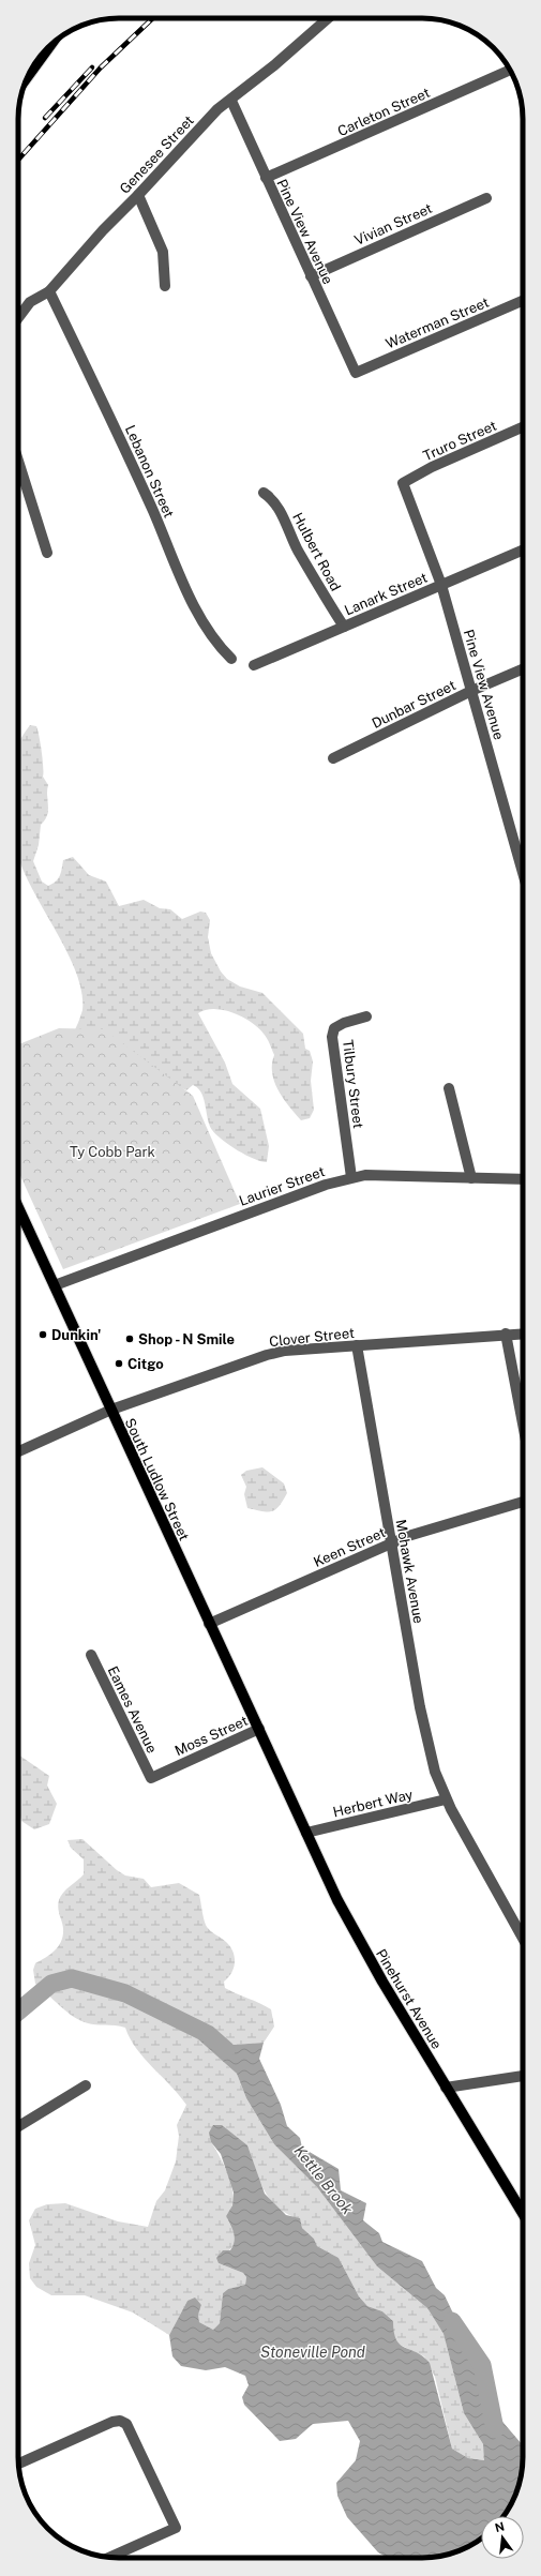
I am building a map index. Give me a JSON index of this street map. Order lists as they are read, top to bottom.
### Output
{
  "streets": {
    "main road": ["South Ludlow Street", "Pinehurst Avenue"],
    "street": [
      "Carleton Street",
      "Genesee Street",
      "Vivian Street",
      "Pine View Avenue",
      "Waterman Street",
      "Truro Street",
      "Lebanon Street",
      "Hulbert Road",
      "Lanark Street",
      "Dunbar Street",
      "Tilbury Street",
      "Laurier Street",
      "Clover Street",
      "Keen Street",
      "Mohawk Avenue",
      "Eames Avenue",
      "Moss Street",
      "Herbert Way"
    ]
  },
  "crossings": [
    ["Carleton Street", "Pine View Avenue"],
    ["Genesee Street", "Pine View Avenue"],
    ["Genesee Street", "Lebanon Street"],
    ["Vivian Street", "Pine View Avenue"],
    ["Pine View Avenue", "Waterman Street"],
    ["Pine View Avenue", "Truro Street"],
    ["Pine View Avenue", "Lanark Street"],
    ["Pine View Avenue", "Dunbar Street"],
    ["Hulbert Road", "Lanark Street"],
    ["Tilbury Street", "Laurier Street"],
    ["Laurier Street", "South Ludlow Street"],
    ["Clover Street", "South Ludlow Street"],
    ["Clover Street", "Mohawk Avenue"],
    ["South Ludlow Street", "Keen Street"],
    ["South Ludlow Street", "Moss Street"],
    ["South Ludlow Street", "Pinehurst Avenue"],
    ["Keen Street", "Mohawk Avenue"],
    ["Mohawk Avenue", "Herbert Way"],
    ["Eames Avenue", "Moss Street"],
    ["Herbert Way", "Pinehurst Avenue"]
  ],
  "water": ["Kettle Brook", "Stoneville Pond"],
  "parks": ["Ty Cobb Park"],
  "places": ["Dunkin'", "Shop - N Smile", "Citgo"],
  "north": "top"
}
